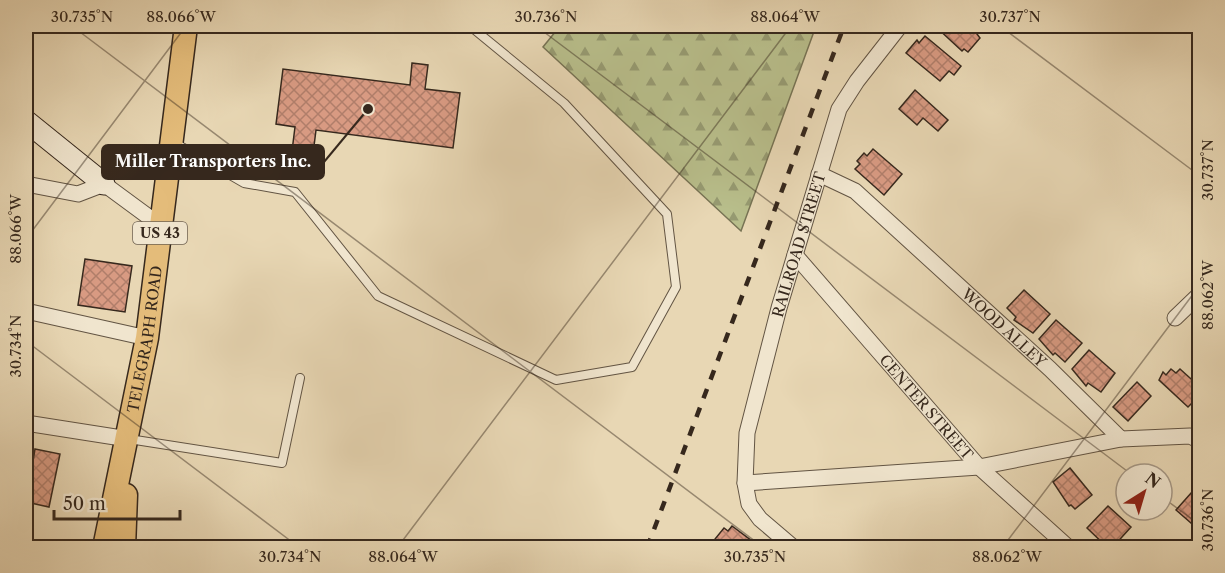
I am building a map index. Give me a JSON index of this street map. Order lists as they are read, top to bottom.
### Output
{
  "streets": {
    "main road": ["US 43", "TELEGRAPH ROAD"],
    "street": ["RAILROAD STREET", "WOOD ALLEY", "CENTER STREET"]
  },
  "crossings": [
    ["RAILROAD STREET", "WOOD ALLEY"],
    ["RAILROAD STREET", "CENTER STREET"]
  ],
  "places": ["Miller Transporters Inc."],
  "scale_bar": "50 m",
  "north": "top right",
  "coordinates": [
    "30.735°N",
    "88.066°W",
    "30.736°N",
    "88.064°W",
    "30.737°N",
    "88.062°W",
    "30.734°N"
  ]
}
